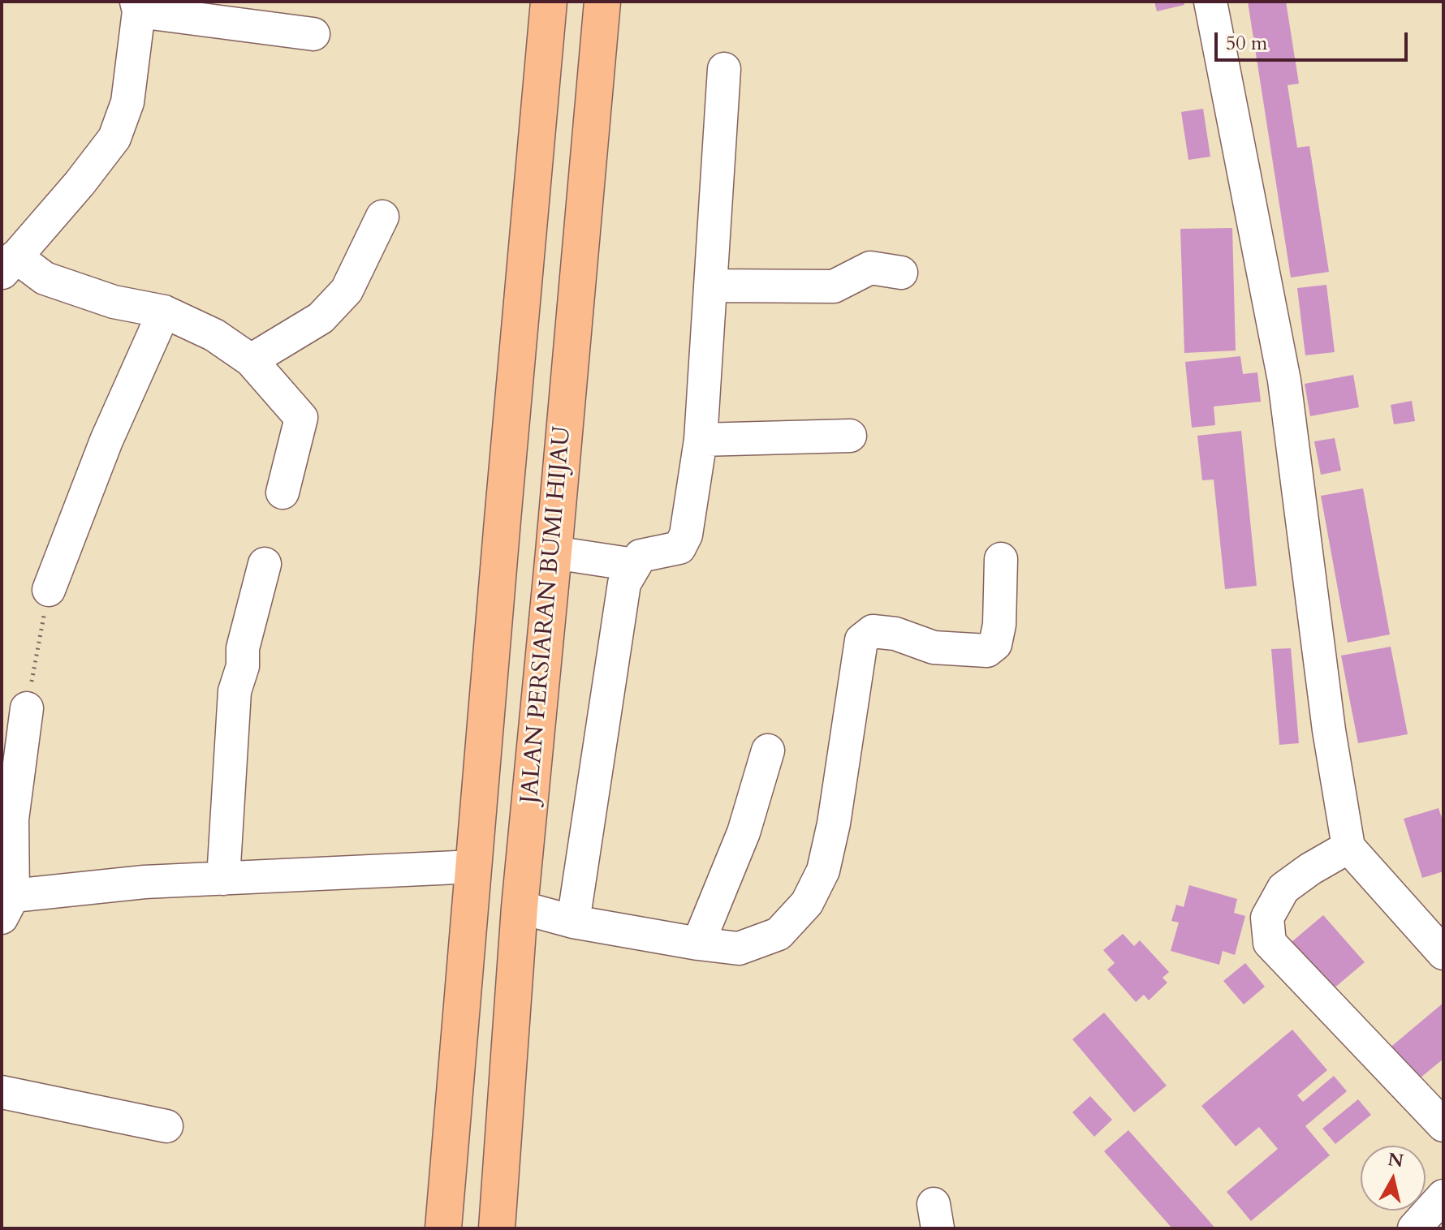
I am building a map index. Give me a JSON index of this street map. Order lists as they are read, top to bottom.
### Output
{
  "streets": {
    "main road": ["JALAN PERSIARAN BUMI HIJAU"]
  },
  "scale_bar": "50 m",
  "north": "top"
}
